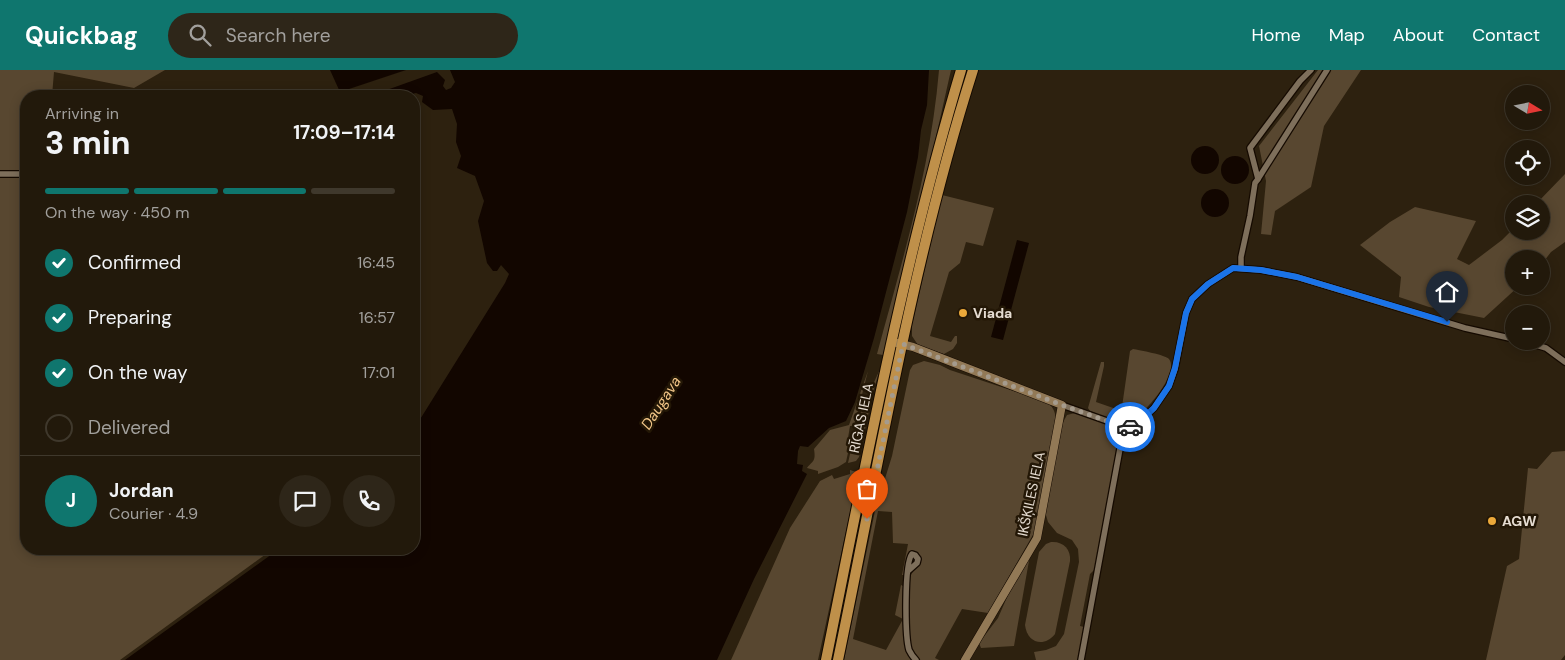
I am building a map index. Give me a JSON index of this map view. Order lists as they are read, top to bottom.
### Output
{
  "streets": {
    "highway": ["RĪGAS IELA"],
    "street": ["IKŠĶILES IELA"]
  },
  "water": ["Daugava"],
  "places": ["Viada", "AGW"],
  "north": "right",
  "page": {
    "header": "Quickbag",
    "search": "Search here",
    "nav": [
      "Home",
      "Map",
      "About",
      "Contact"
    ],
    "map_buttons": ["+", "−"],
    "heading": ["3 min", "Arriving in", "17:09–17:14"],
    "panel": ["Jordan", "Courier · 4.9"],
    "bar": "On the way · 450 m",
    "list": [
      ["Confirmed", "16:45"],
      ["Preparing", "16:57"],
      ["On the way", "17:01"],
      "Delivered"
    ],
    "round": "J"
  }
}
